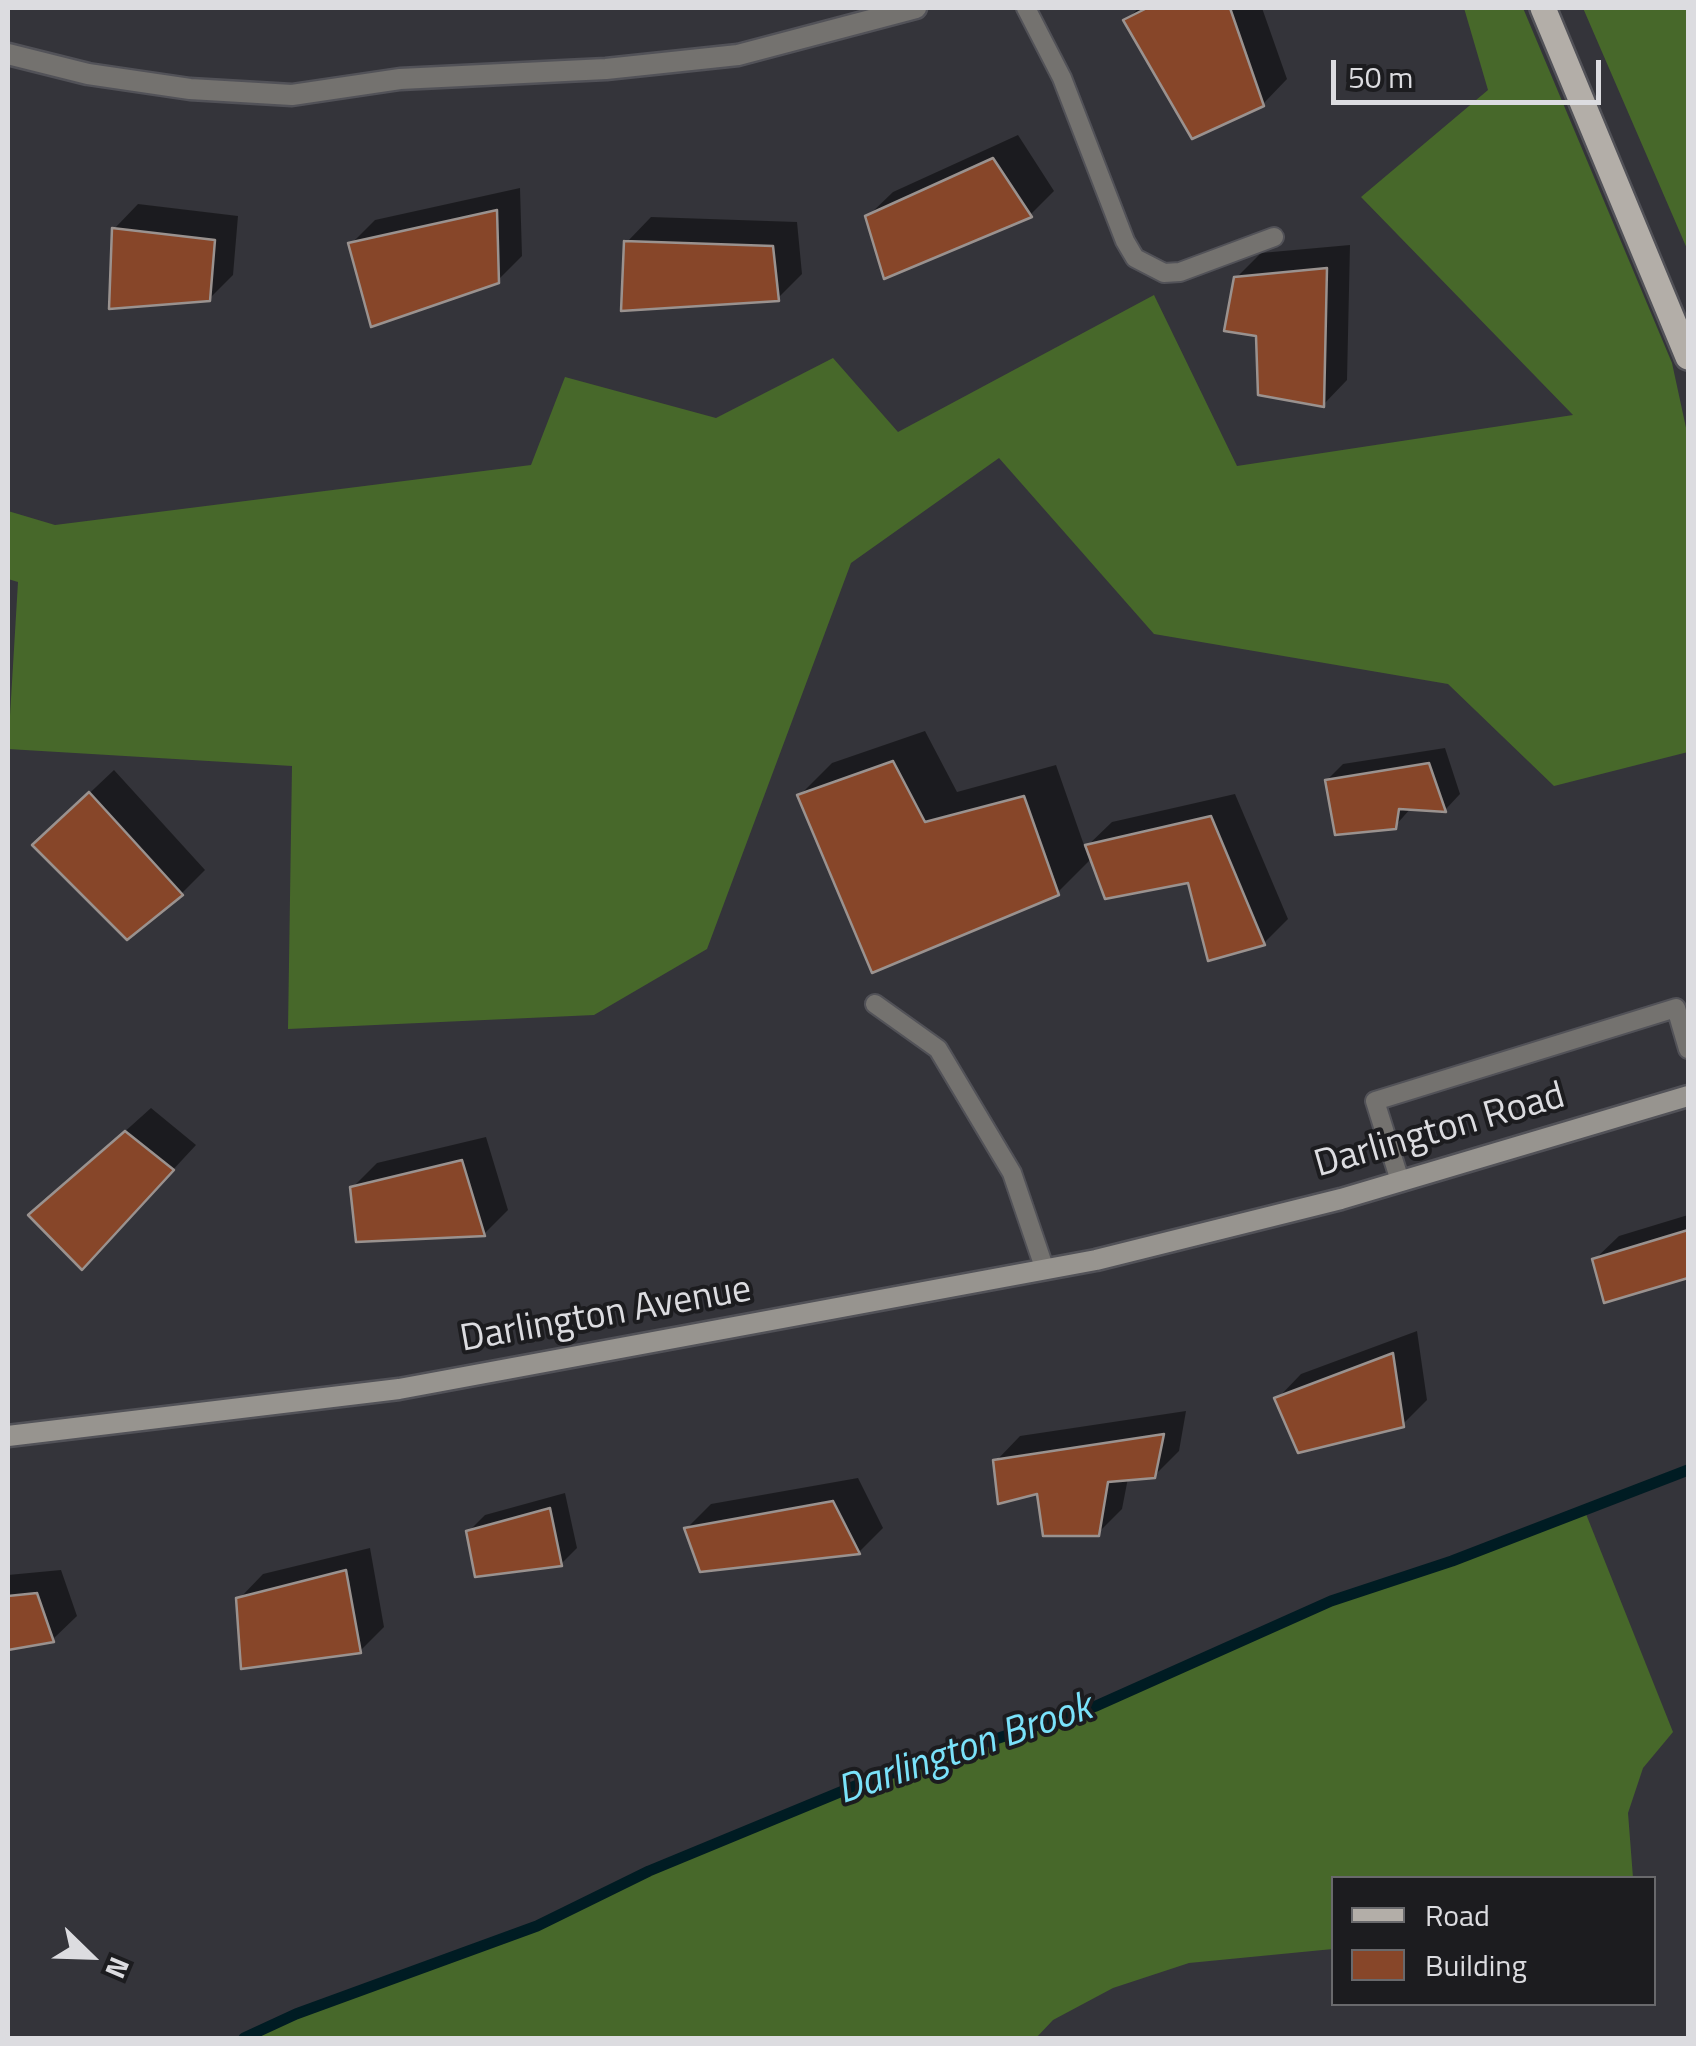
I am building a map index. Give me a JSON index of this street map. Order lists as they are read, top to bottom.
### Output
{
  "streets": {
    "main road": ["Darlington Road", "Darlington Avenue"]
  },
  "crossings": [
    ["Darlington Road", "Darlington Avenue"]
  ],
  "water": ["Darlington Brook"],
  "legend": ["Road", "Building"],
  "scale_bar": "50 m",
  "north": "bottom right"
}
